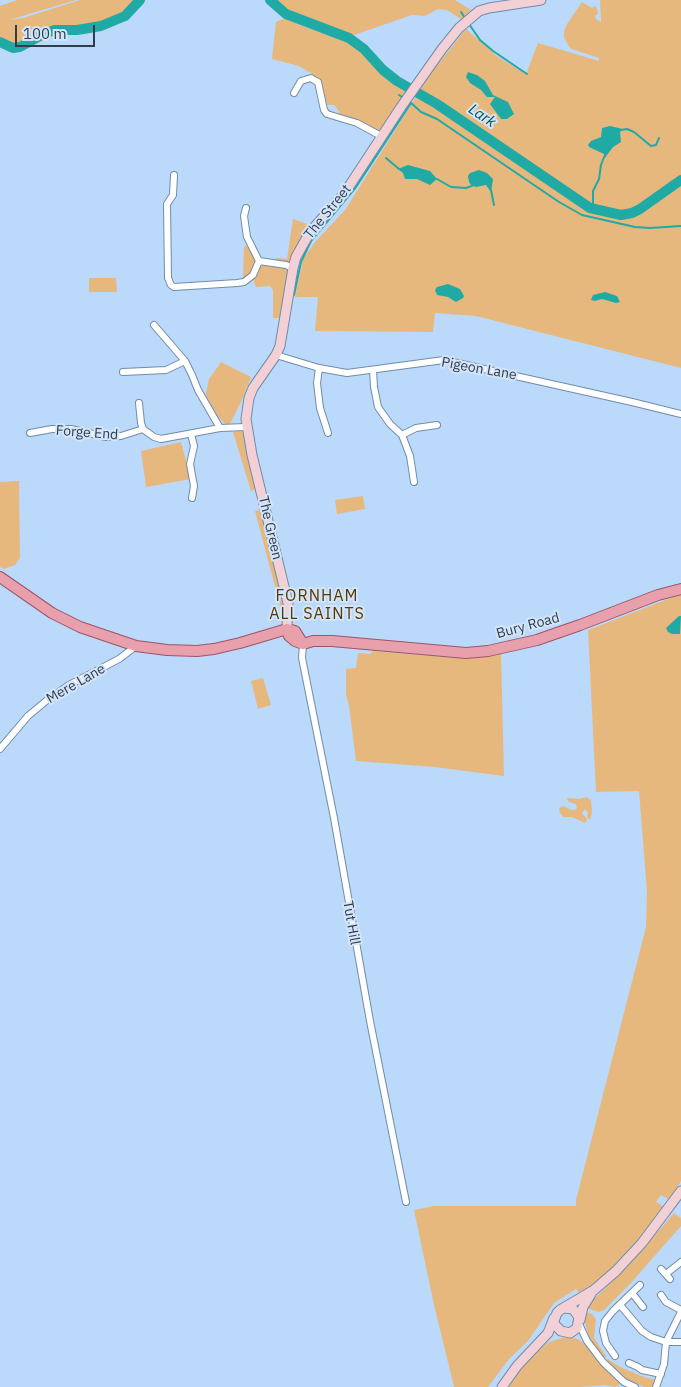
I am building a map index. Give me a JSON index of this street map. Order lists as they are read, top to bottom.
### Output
{
  "streets": {
    "main road": ["The Street", "The Green", "Bury Road"],
    "street": [
      "Pigeon Lane",
      "Forge End",
      "Mere Lane",
      "Tut Hill"
    ]
  },
  "crossings": [
    ["The Street", "Pigeon Lane"],
    ["The Street", "The Green"],
    ["Bury Road", "Tut Hill"]
  ],
  "districts": ["FORNHAM ALL SAINTS"],
  "water": ["Lark"],
  "scale_bar": "100 m"
}
